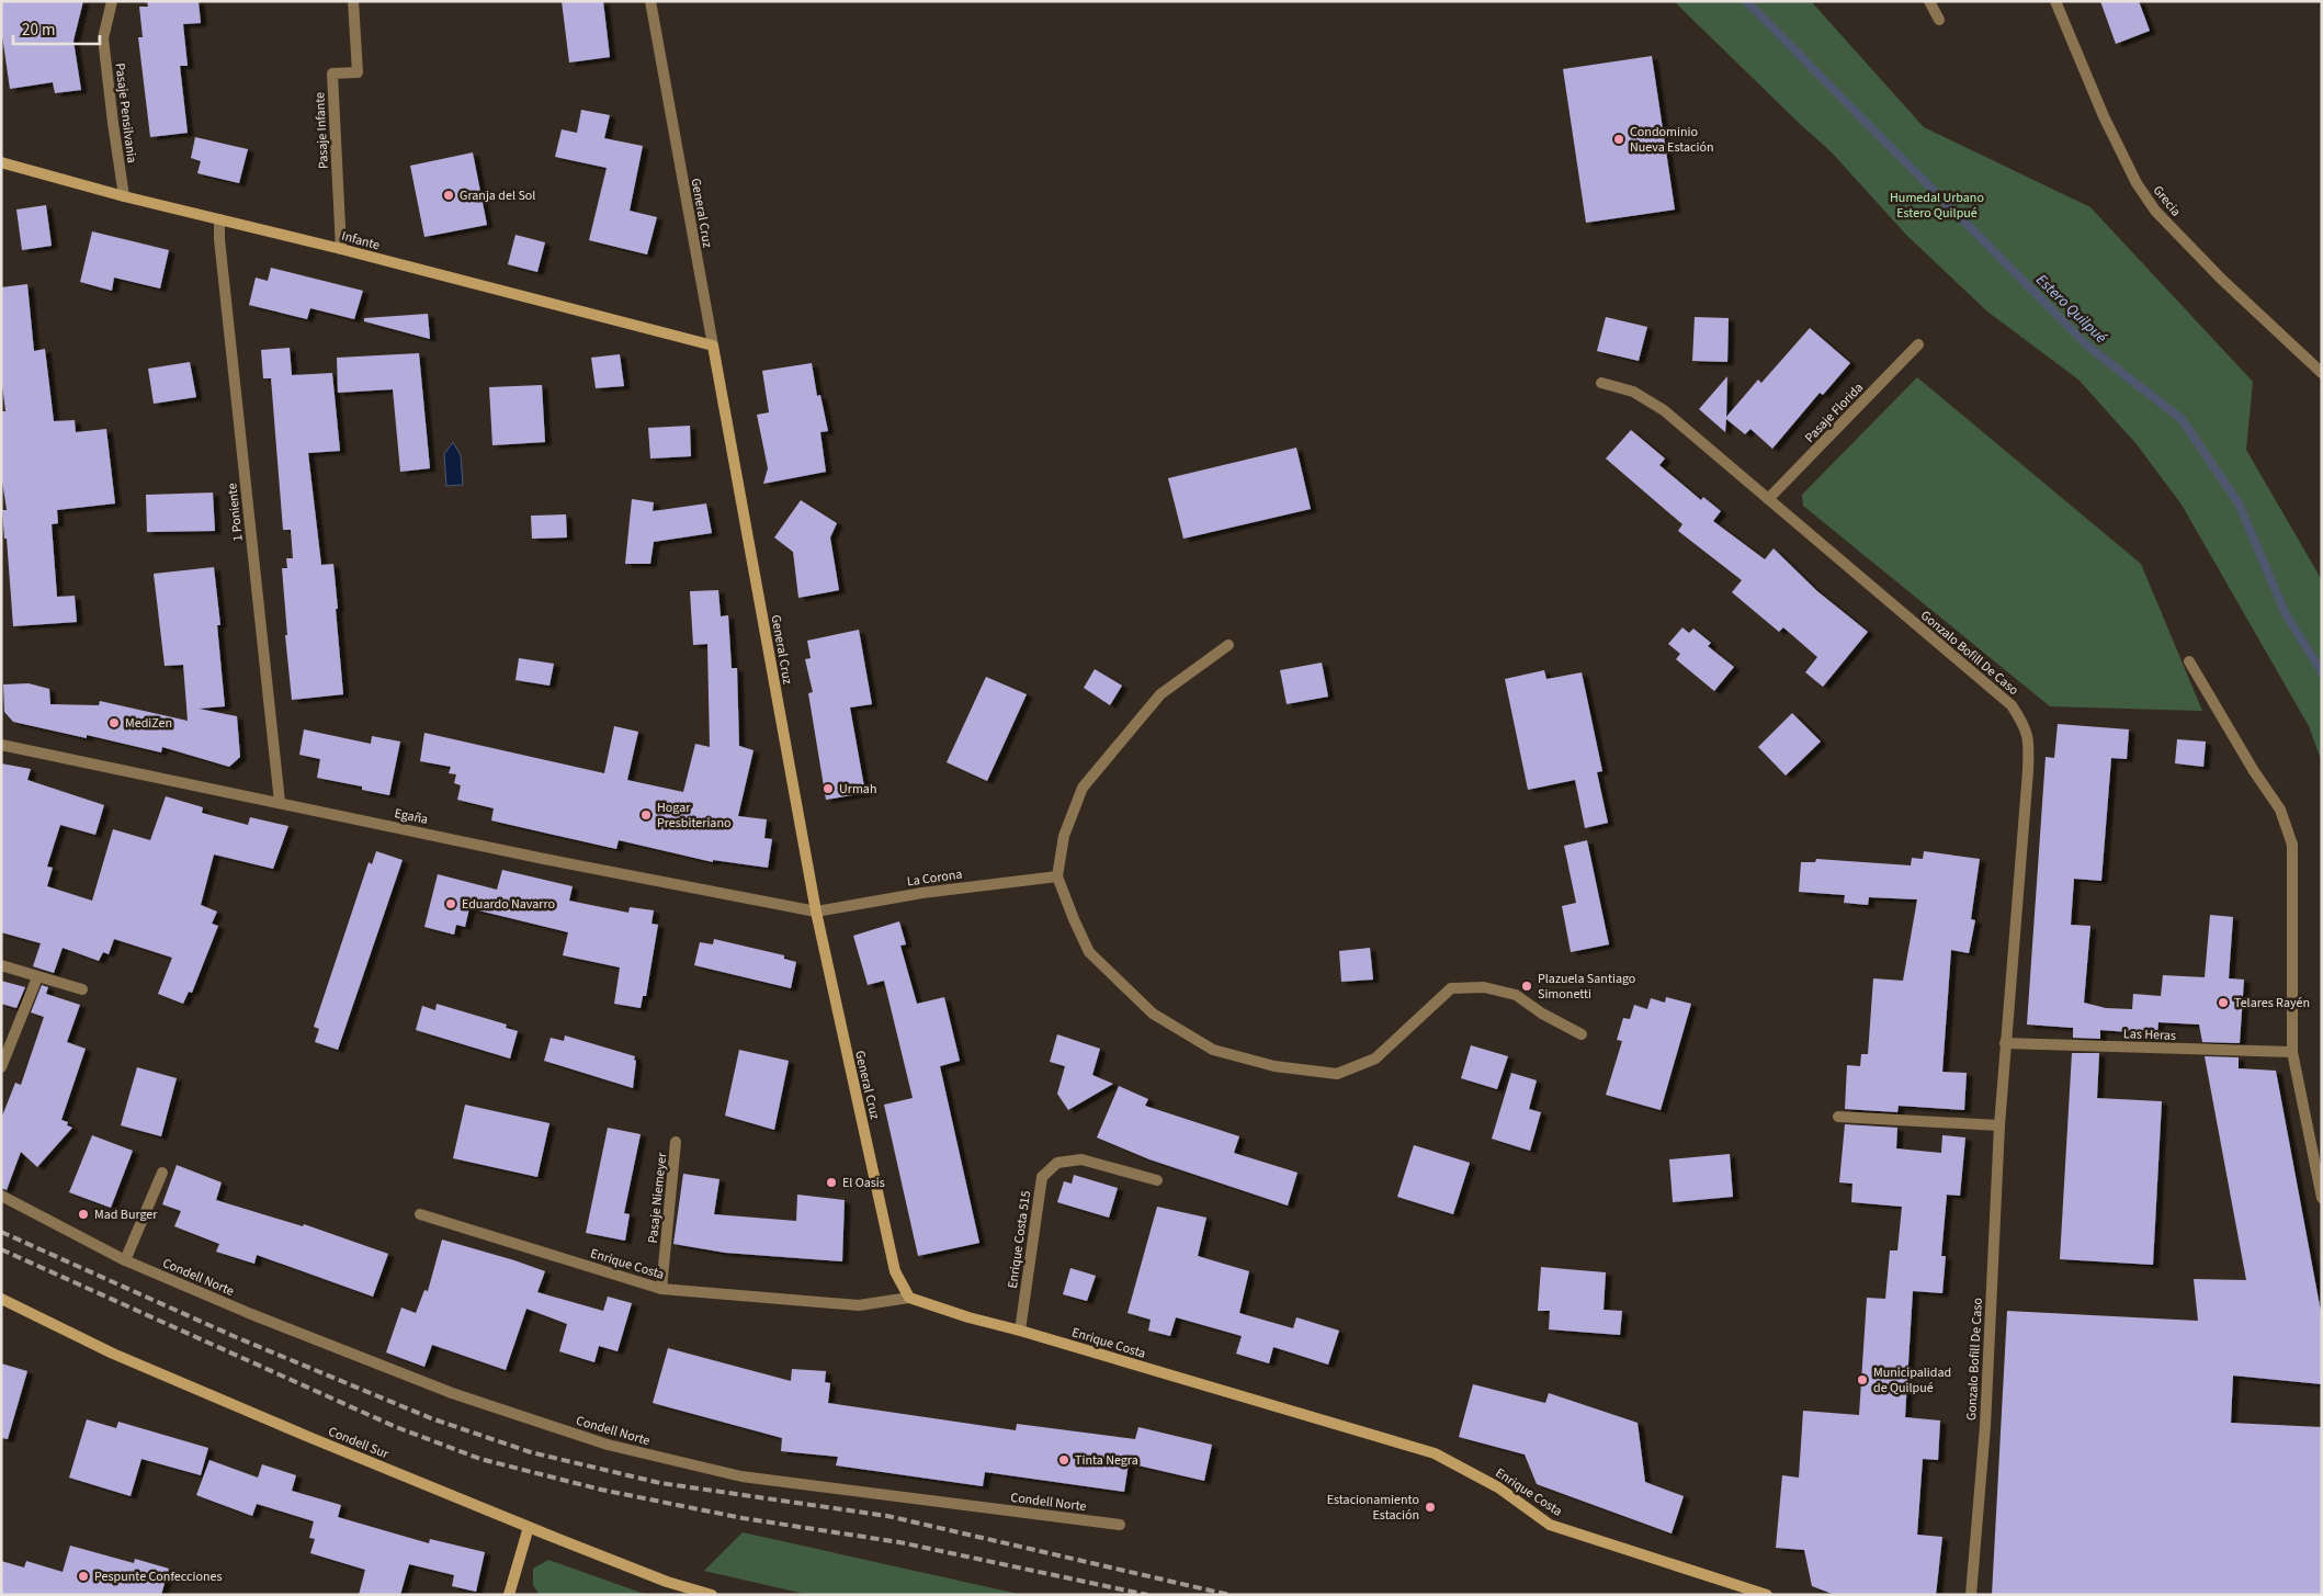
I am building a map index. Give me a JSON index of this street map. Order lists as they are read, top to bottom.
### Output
{
  "streets": {
    "street": [
      "Pasaje Pensilvania",
      "Pasaje Infante",
      "Grecia",
      "General Cruz",
      "Infante",
      "Pasaje Florida",
      "1 Poniente",
      "Gonzalo Bofill De Caso",
      "Egaña",
      "La Corona",
      "Las Heras",
      "Pasaje Niemeyer",
      "Enrique Costa 515",
      "Enrique Costa",
      "Condell Norte",
      "Condell Sur"
    ]
  },
  "crossings": [
    ["Pasaje Pensilvania", "Infante"],
    ["Pasaje Infante", "Infante"],
    ["General Cruz", "Infante"],
    ["General Cruz", "Egaña"],
    ["General Cruz", "La Corona"],
    ["General Cruz", "Enrique Costa"],
    ["Infante", "1 Poniente"],
    ["Pasaje Florida", "Gonzalo Bofill De Caso"],
    ["1 Poniente", "Egaña"],
    ["Gonzalo Bofill De Caso", "Las Heras"],
    ["Egaña", "La Corona"],
    ["Pasaje Niemeyer", "Enrique Costa"],
    ["Enrique Costa 515", "Enrique Costa"]
  ],
  "water": ["Estero Quilpué"],
  "parks": ["Humedal Urbano Estero Quilpué"],
  "places": [
    "Condominio Nueva Estación",
    "Granja del Sol",
    "MediZen",
    "Urmah",
    "Hogar Presbiteriano",
    "Eduardo Navarro",
    "Plazuela Santiago Simonetti",
    "Telares Rayén",
    "El Oasis",
    "Mad Burger",
    "Municipalidad de Quilpué",
    "Tinta Negra",
    "Estacionamiento Estación",
    "Pespunte Confecciones"
  ],
  "scale_bar": "20 m"
}
